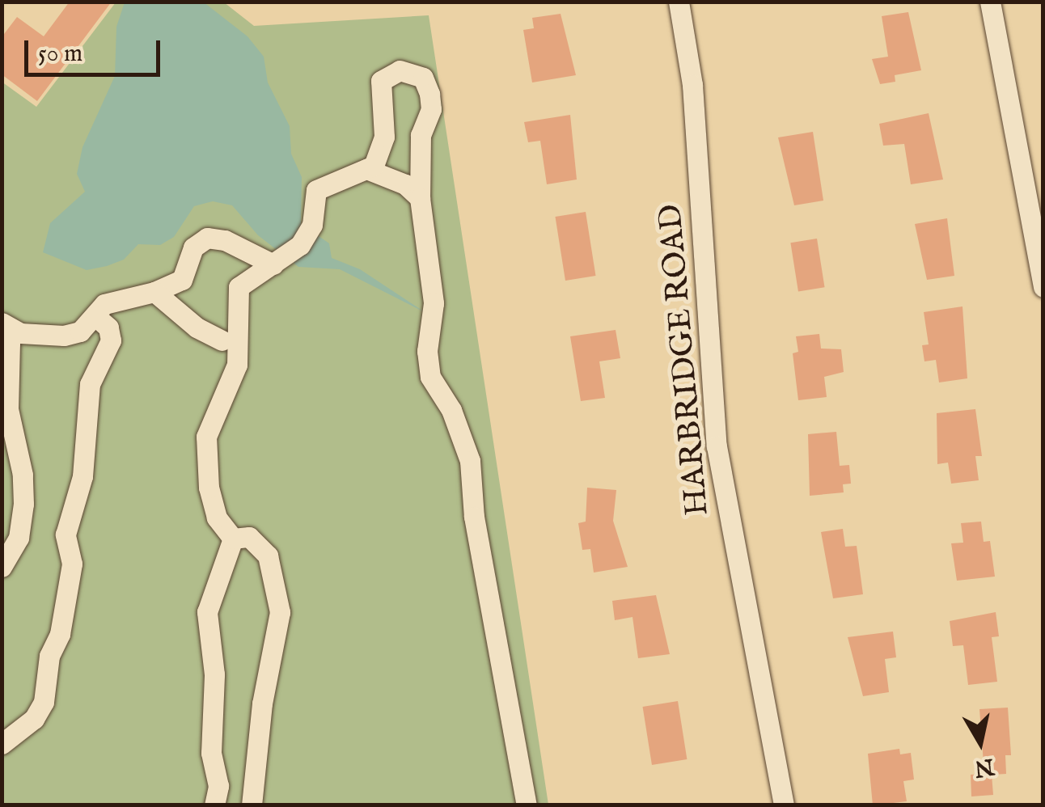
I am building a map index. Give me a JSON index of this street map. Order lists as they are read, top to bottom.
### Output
{
  "streets": {
    "street": ["HARBRIDGE ROAD"]
  },
  "scale_bar": "50 m",
  "north": "bottom"
}
